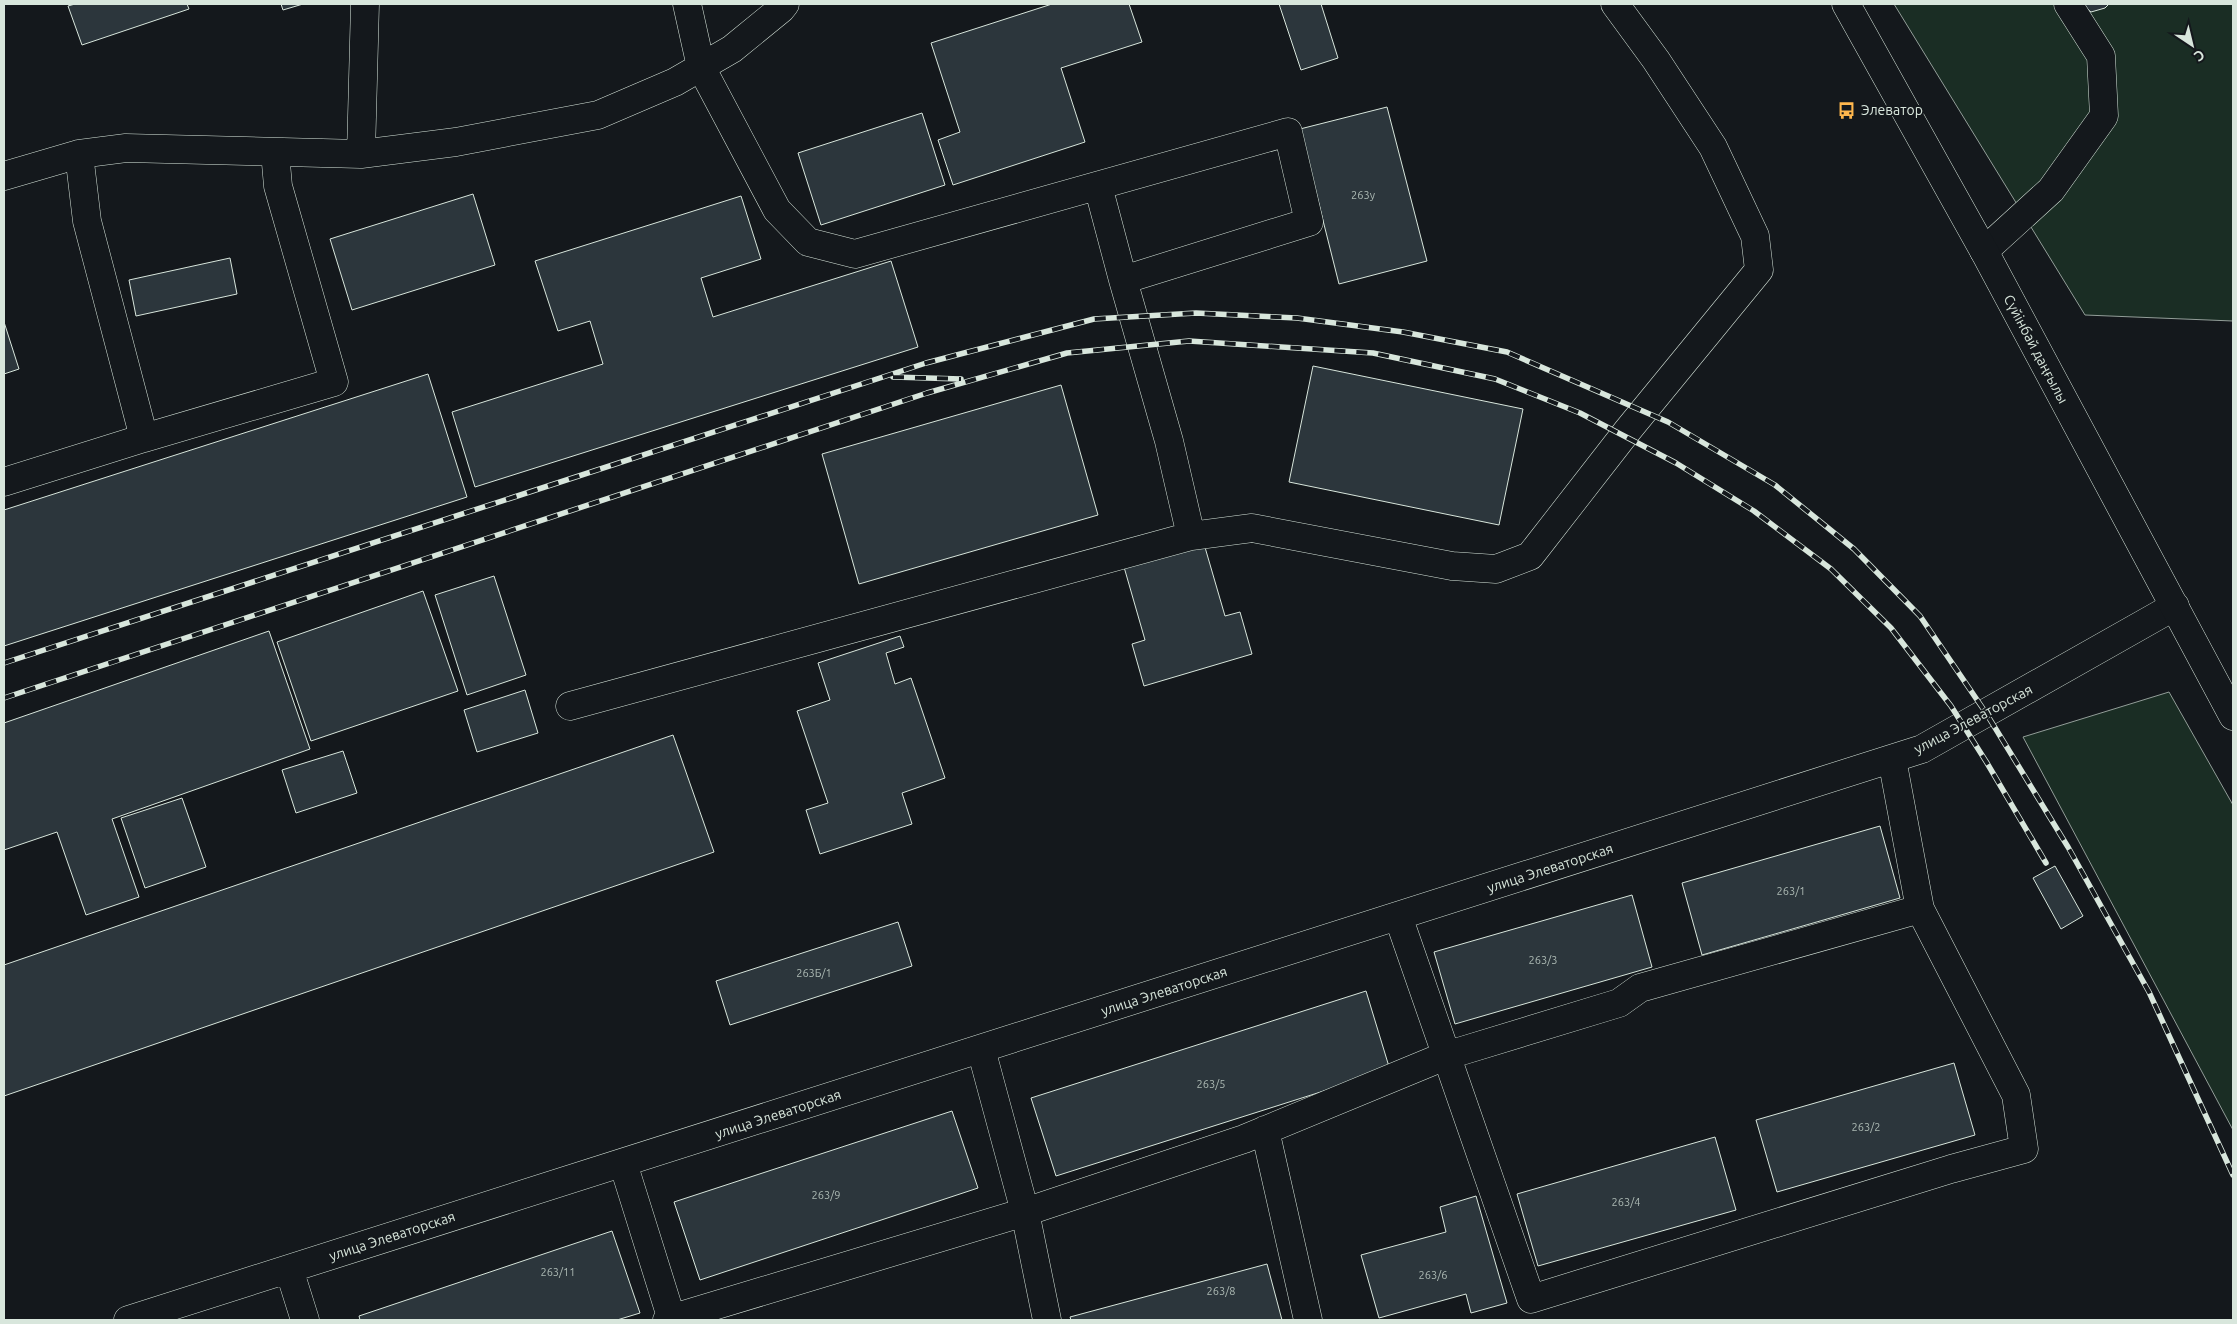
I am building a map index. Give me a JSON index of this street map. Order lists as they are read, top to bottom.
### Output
{
  "streets": {
    "street": ["Сүйінбай даңғылы", "улица Элеваторская"]
  },
  "crossings": [
    ["Сүйінбай даңғылы", "улица Элеваторская"]
  ],
  "places": {
    "bus stop": ["Элеватор"]
  },
  "house_numbers": [
    "263у",
    "263/1",
    "263/3",
    "263Б/1",
    "263/5",
    "263/2",
    "263/9",
    "263/4",
    "263/11",
    "263/6",
    "263/8"
  ],
  "north": "bottom right"
}
